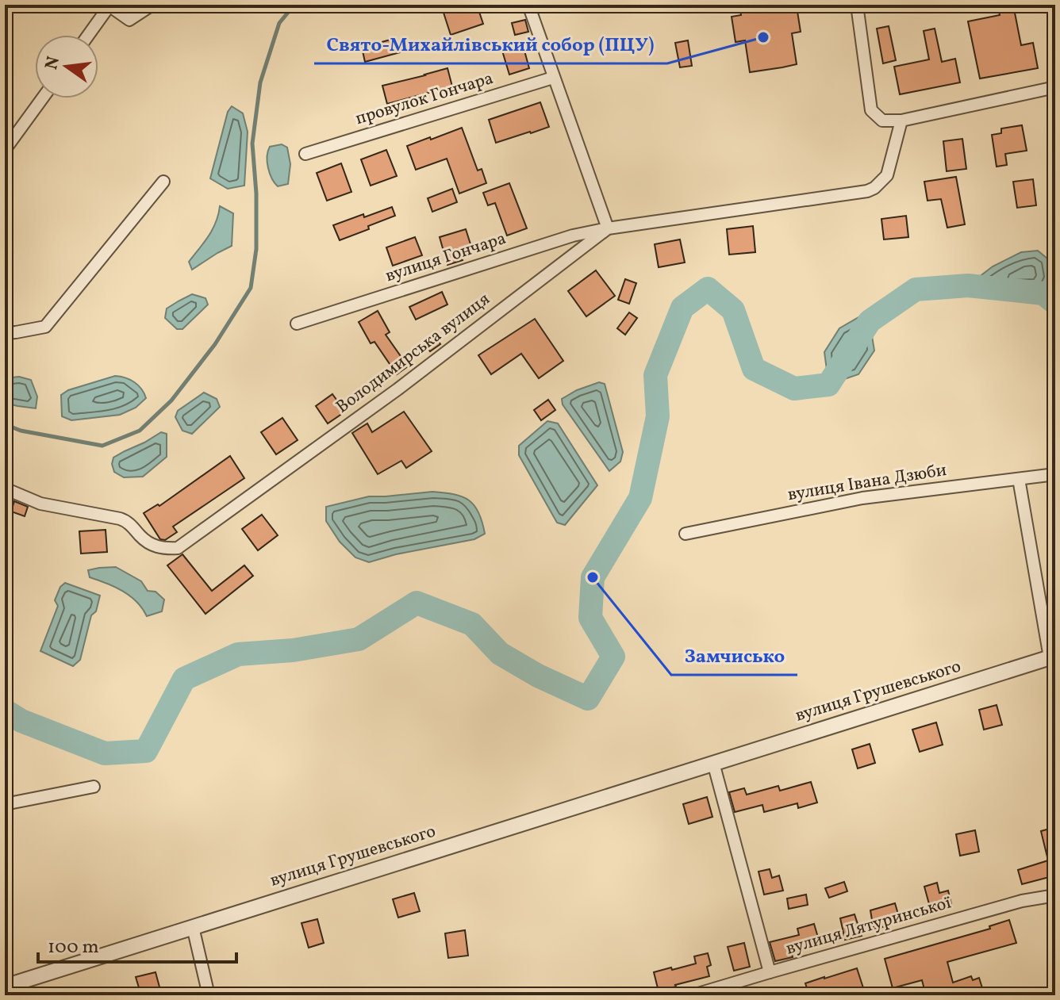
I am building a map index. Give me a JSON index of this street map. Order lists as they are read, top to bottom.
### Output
{
  "streets": {
    "street": [
      "провулок Гончара",
      "вулиця Гончара",
      "Володимирська вулиця",
      "вулиця Івана Дзюби",
      "вулиця Грушевського",
      "вулиця Лятуринської"
    ]
  },
  "crossings": [
    ["вулиця Гончара", "Володимирська вулиця"]
  ],
  "places": ["Свято-Михайлівський собор (ПЦУ)", "Замчисько"],
  "scale_bar": "100 m",
  "north": "left"
}
